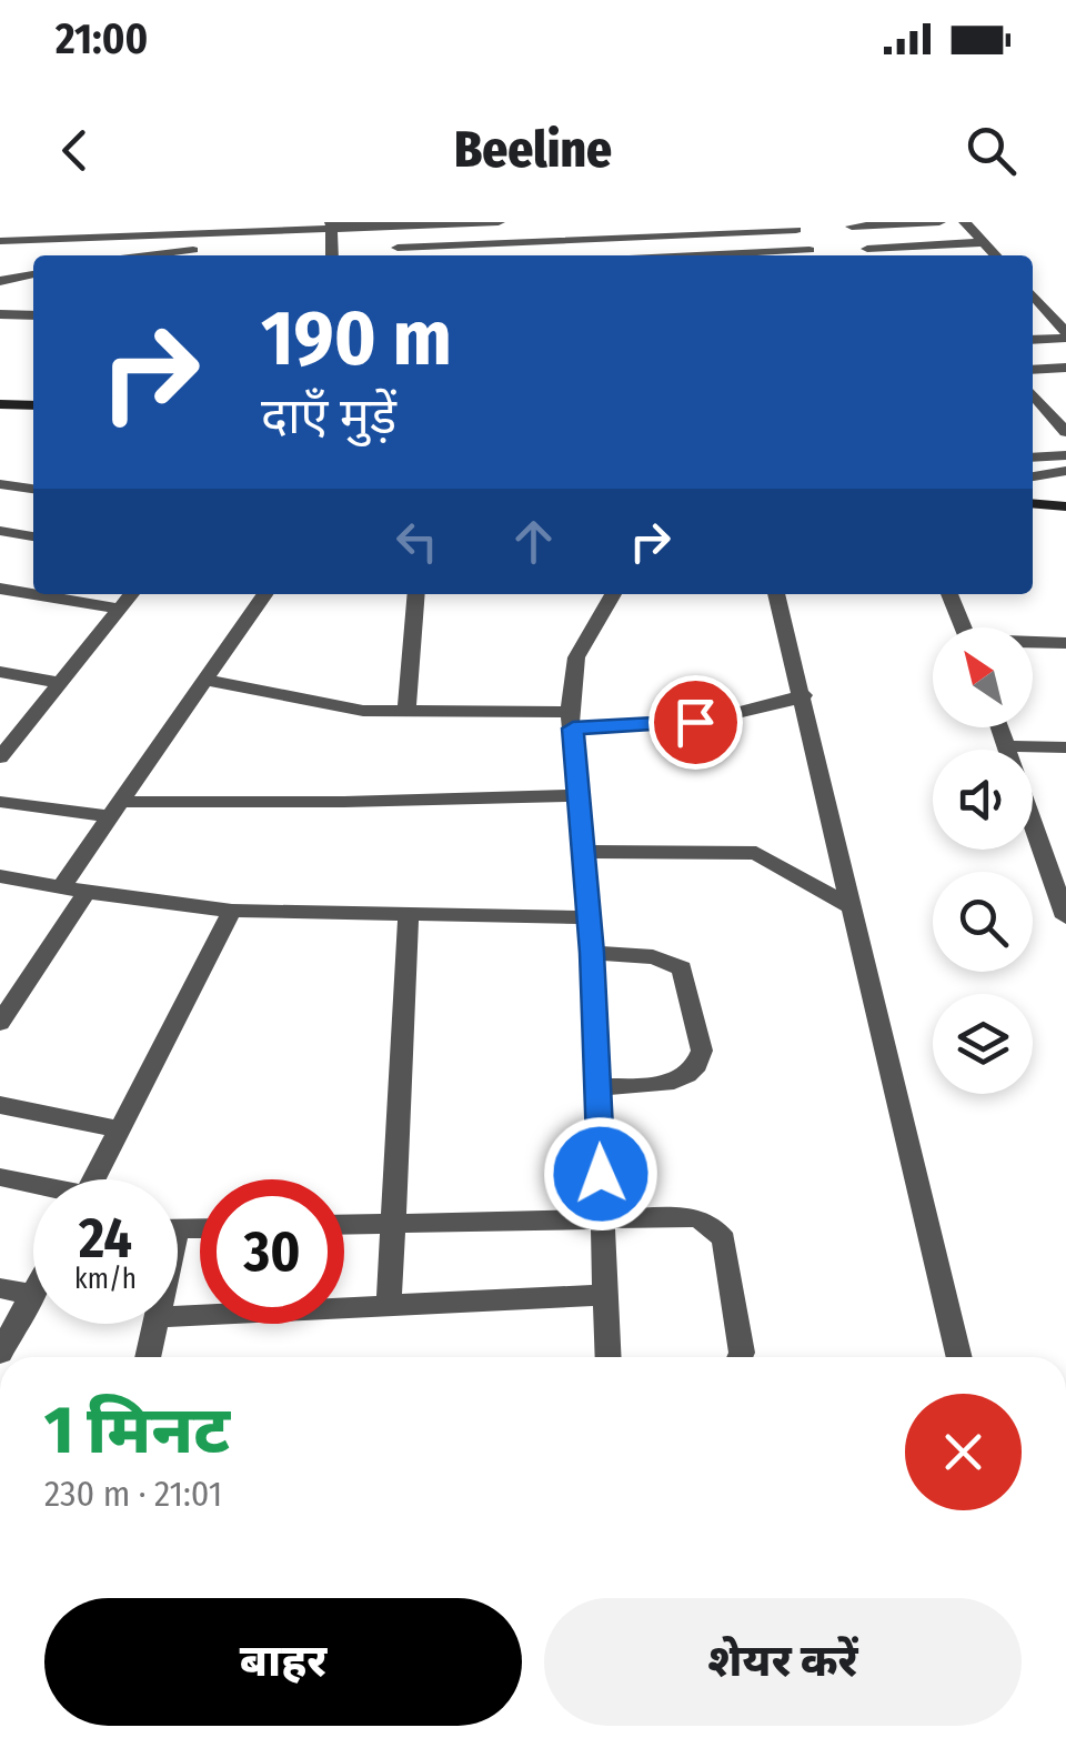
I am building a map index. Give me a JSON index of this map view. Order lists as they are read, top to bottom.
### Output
{
  "north": "top left",
  "page": {
    "status": "21:00",
    "header": "Beeline",
    "turn": ["190 m", "दाएँ मुड़ें"],
    "speed": "24 km/h",
    "limit": "30",
    "heading": ["1 मिनट", "230 m · 21:01"],
    "buttons": ["बाहर", "शेयर करें"]
  }
}
